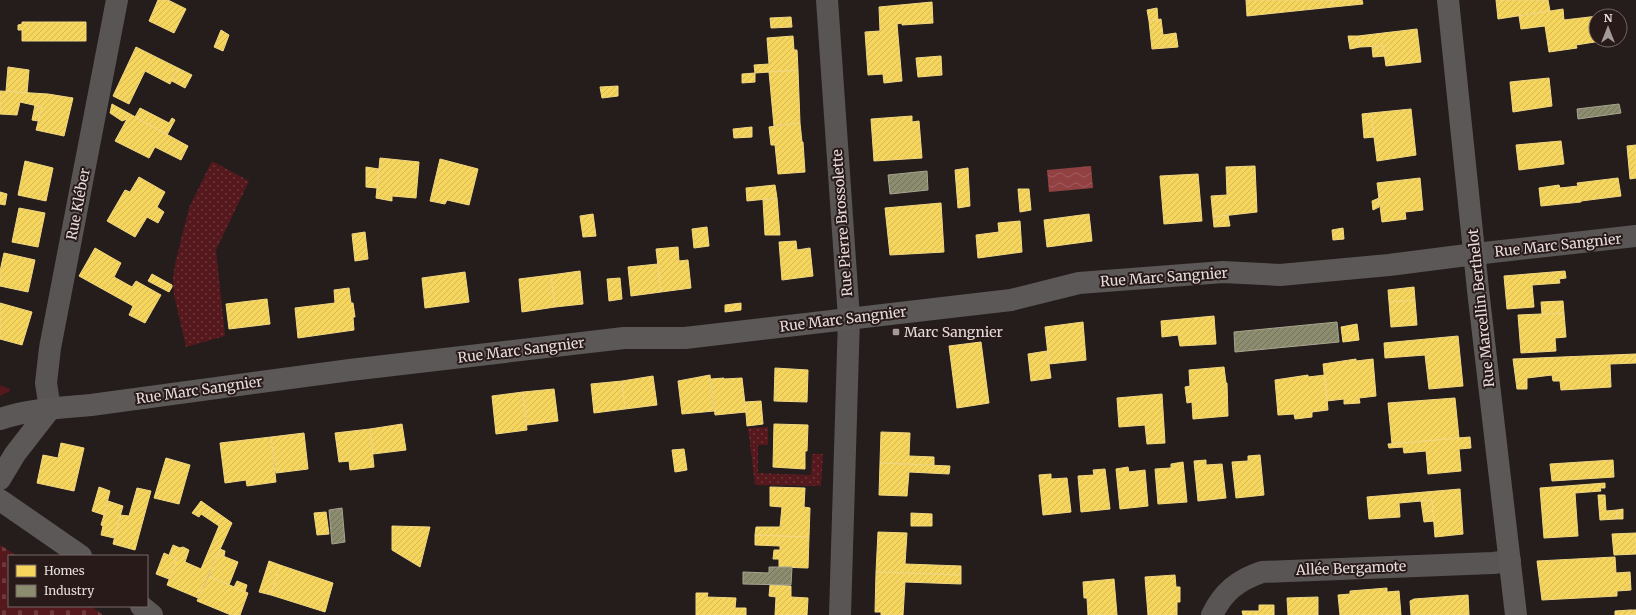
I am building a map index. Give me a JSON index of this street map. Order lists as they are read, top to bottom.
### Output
{
  "streets": {
    "street": [
      "Rue Kléber",
      "Rue Pierre Brossolette",
      "Rue Marc Sangnier",
      "Rue Marcellin Berthelot",
      "Allée Bergamote"
    ]
  },
  "crossings": [
    ["Rue Kléber", "Rue Marc Sangnier"],
    ["Rue Pierre Brossolette", "Rue Marc Sangnier"],
    ["Rue Marc Sangnier", "Rue Marcellin Berthelot"],
    ["Rue Marcellin Berthelot", "Allée Bergamote"]
  ],
  "places": {
    "transit": ["Marc Sangnier"]
  },
  "legend": ["Homes", "Industry"],
  "north": "top"
}
